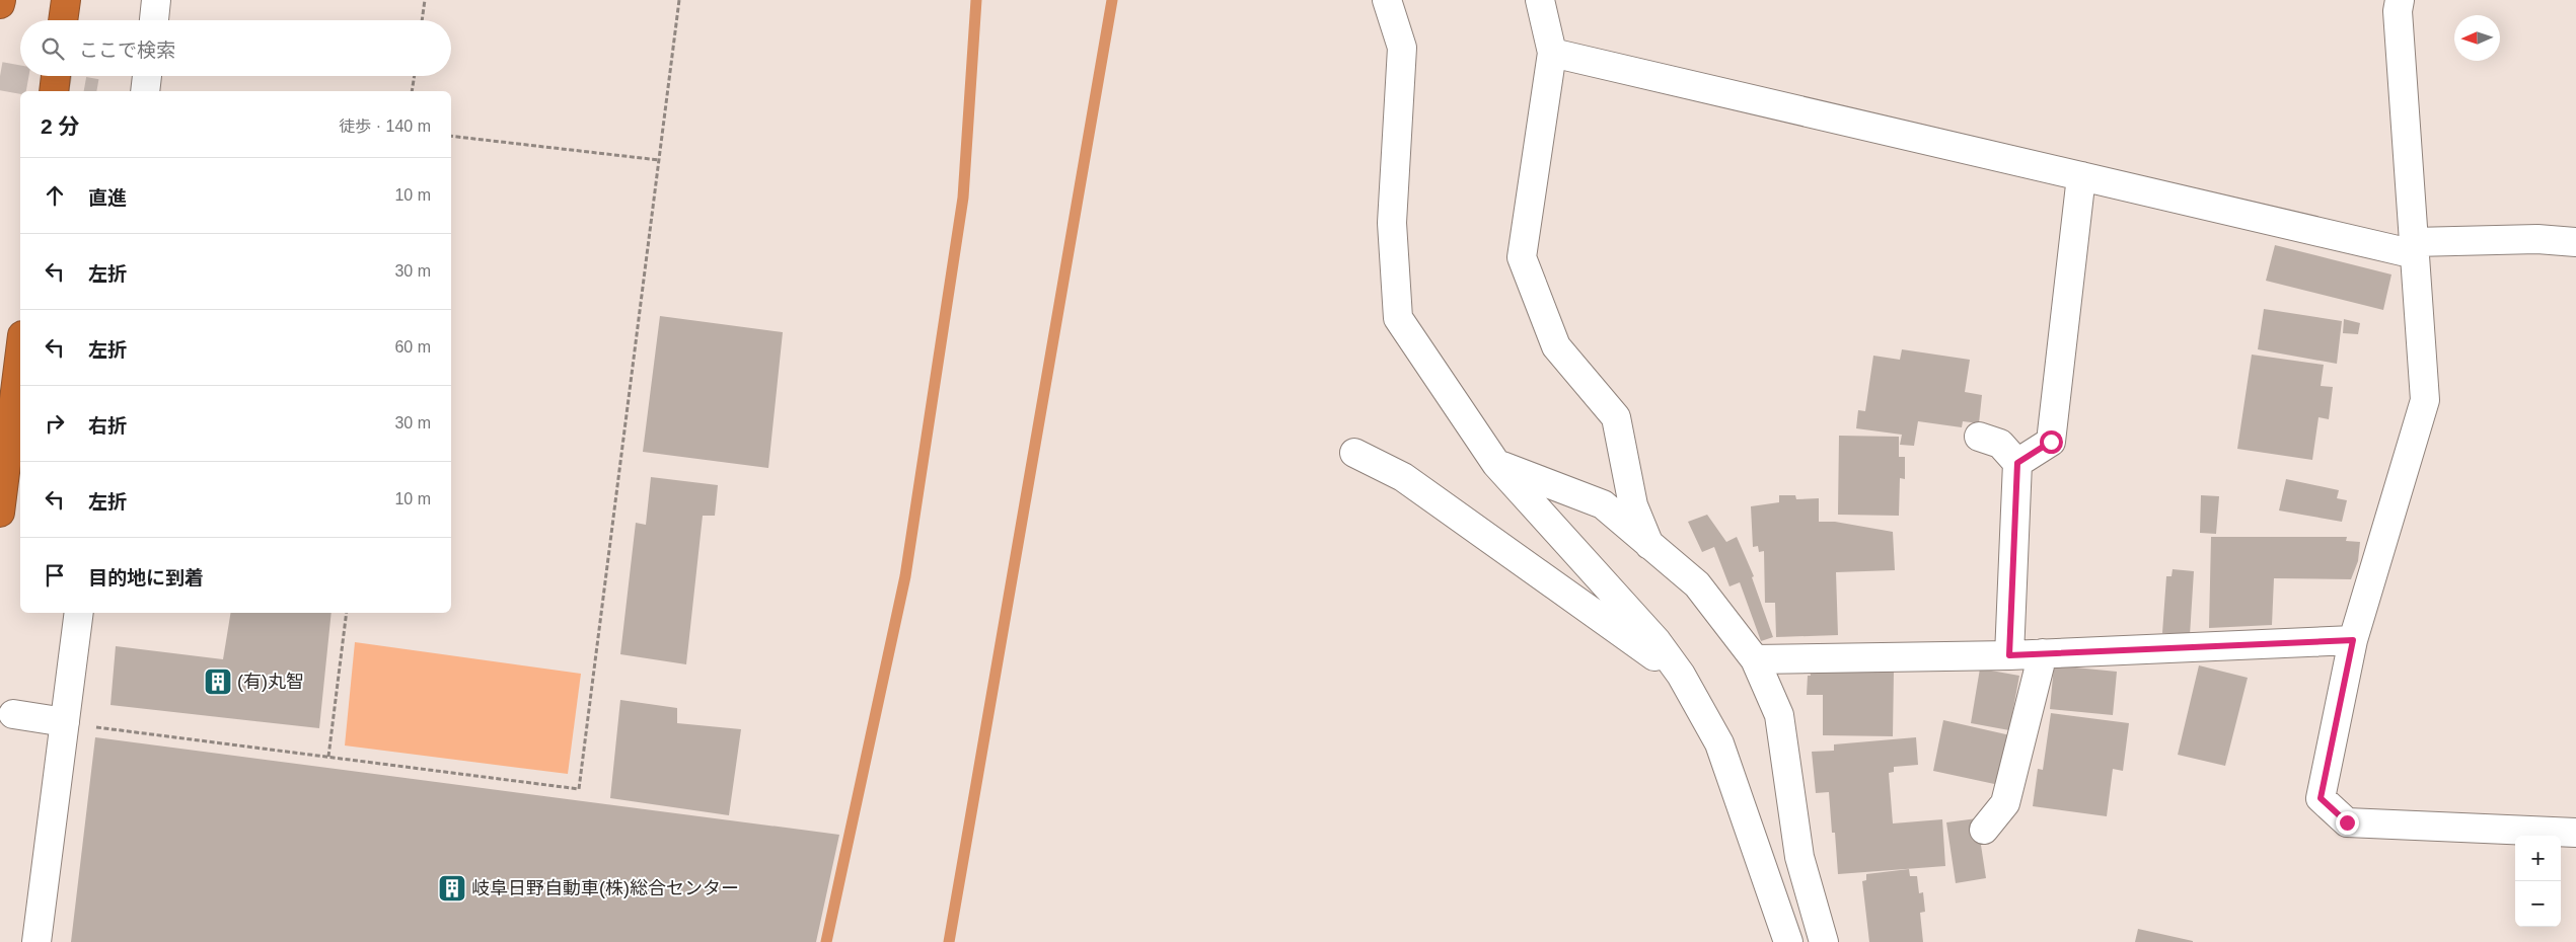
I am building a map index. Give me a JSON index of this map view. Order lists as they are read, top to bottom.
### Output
{
  "places": {
    "building": ["(有)丸智", "岐阜日野自動車(株)総合センター"]
  },
  "north": "left",
  "page": {
    "search": "ここで検索",
    "heading": ["2 分", "徒歩 · 140 m"],
    "list": [
      ["直進", "10 m"],
      ["左折", "30 m"],
      ["左折", "60 m"],
      ["右折", "30 m"],
      ["左折", "10 m"],
      "目的地に到着"
    ],
    "map_buttons": ["+", "−"]
  }
}
